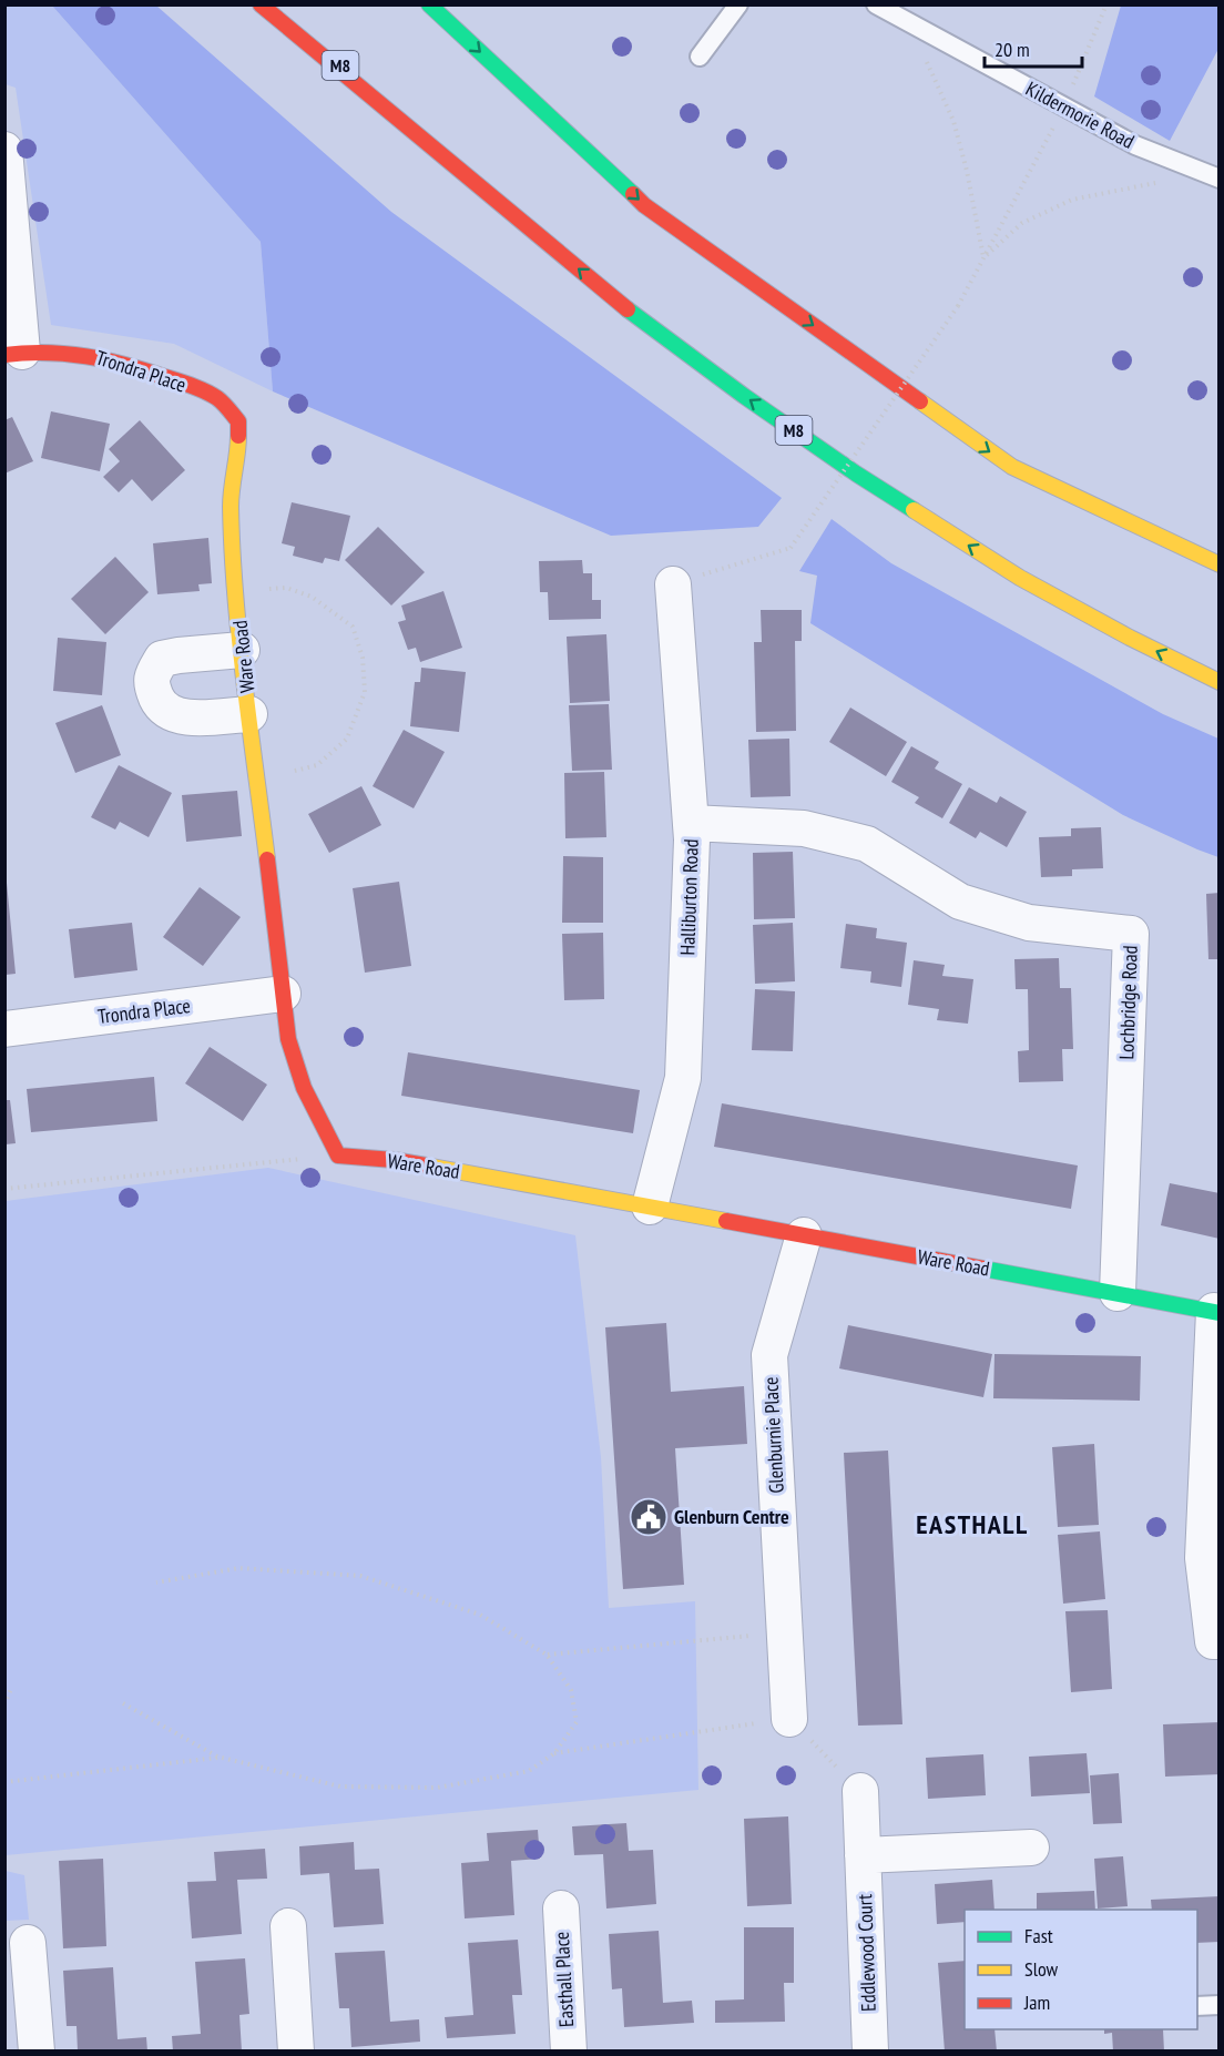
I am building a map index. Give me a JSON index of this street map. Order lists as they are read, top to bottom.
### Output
{
  "streets": {
    "main road": ["M8", "Trondra Place", "Ware Road"],
    "street": [
      "Halliburton Road",
      "Lochbridge Road",
      "Glenburnie Place",
      "Eddlewood Court",
      "Easthall Place"
    ],
    "lane": ["Kildermorie Road"]
  },
  "crossings": [
    ["Trondra Place", "Ware Road"],
    ["Ware Road", "Halliburton Road"],
    ["Ware Road", "Lochbridge Road"],
    ["Ware Road", "Glenburnie Place"],
    ["Halliburton Road", "Lochbridge Road"]
  ],
  "districts": ["EASTHALL"],
  "places": {
    "public building": ["Glenburn Centre"]
  },
  "legend": ["Fast", "Slow", "Jam"],
  "scale_bar": "20 m"
}
